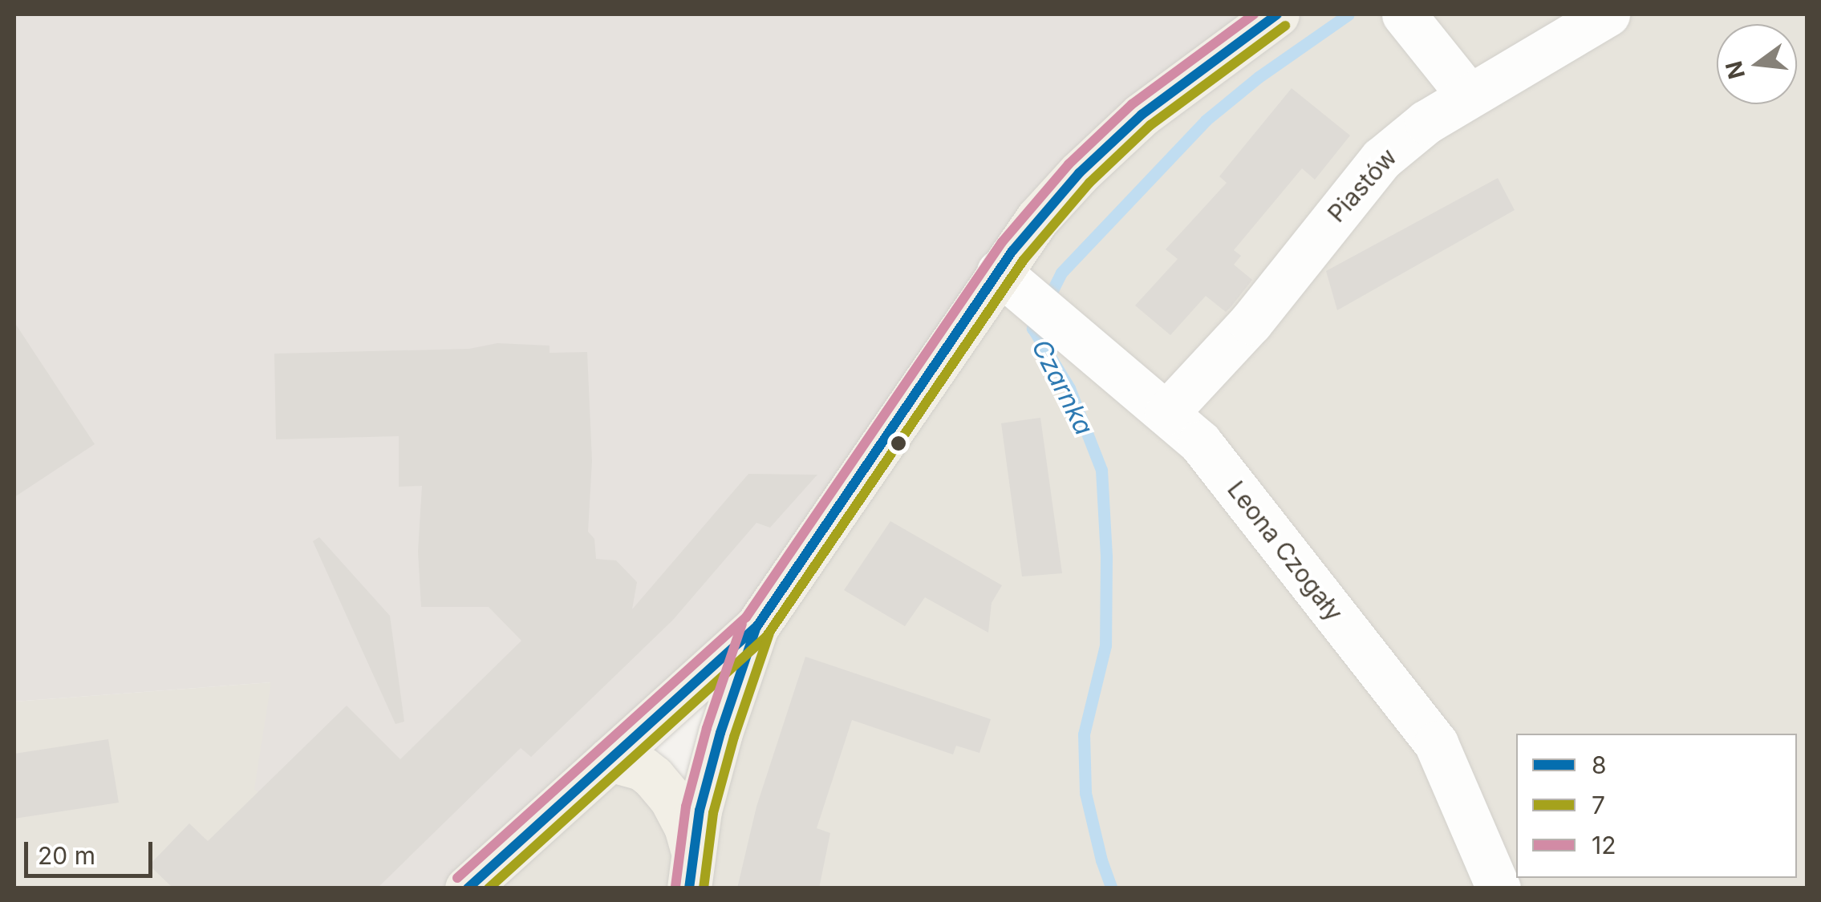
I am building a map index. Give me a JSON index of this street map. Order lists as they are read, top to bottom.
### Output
{
  "streets": {
    "street": ["Piastów", "Leona Czogały"]
  },
  "crossings": [
    ["Piastów", "Leona Czogały"]
  ],
  "water": ["Czarnka"],
  "lines": ["transit line 8", "transit line 12", "transit line 7"],
  "legend": ["8", "7", "12"],
  "scale_bar": "20 m",
  "north": "left"
}
